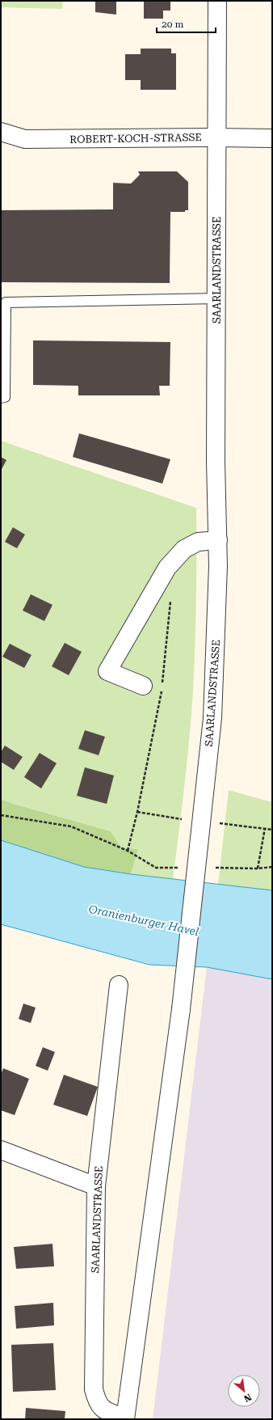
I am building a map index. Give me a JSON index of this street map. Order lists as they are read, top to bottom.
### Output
{
  "streets": {
    "street": ["ROBERT-KOCH-STRASSE", "SAARLANDSTRASSE"]
  },
  "crossings": [
    ["ROBERT-KOCH-STRASSE", "SAARLANDSTRASSE"]
  ],
  "water": ["Oranienburger Havel"],
  "scale_bar": "20 m",
  "north": "bottom right"
}
